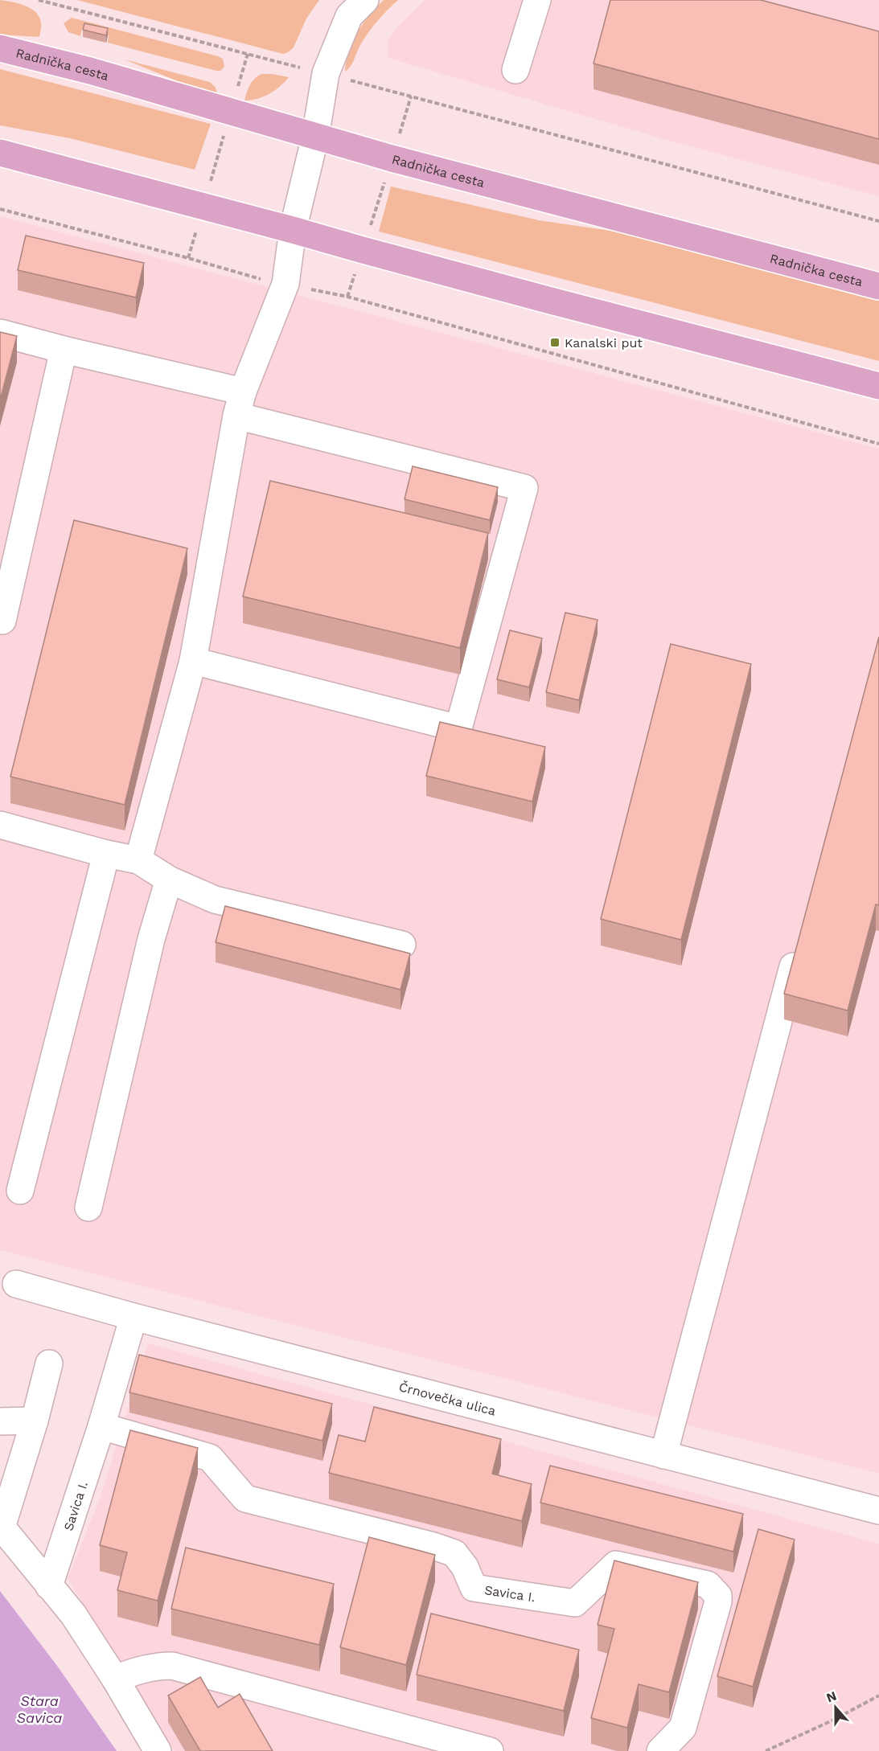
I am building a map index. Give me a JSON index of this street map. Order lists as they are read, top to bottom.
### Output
{
  "streets": {
    "main road": ["Radnička cesta"],
    "street": ["Črnovečka ulica", "Savica I."]
  },
  "crossings": [
    ["Črnovečka ulica", "Savica I."]
  ],
  "water": ["Stara Savica"],
  "places": {
    "transit": ["Kanalski put"]
  },
  "north": "top"
}
